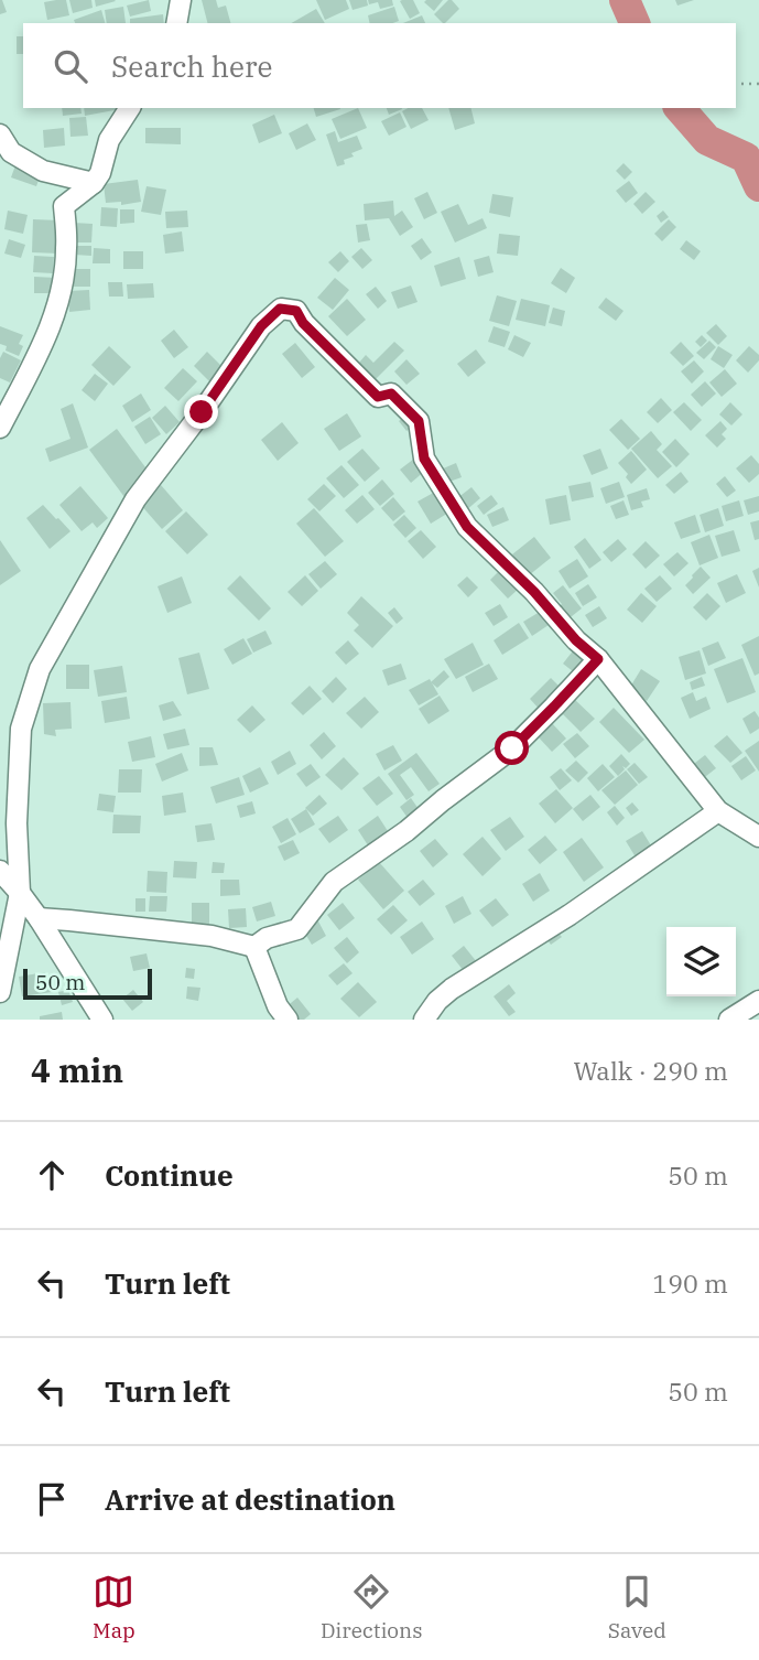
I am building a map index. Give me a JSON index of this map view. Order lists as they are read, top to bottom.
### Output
{
  "scale_bar": "50 m",
  "page": {
    "search": "Search here",
    "scale": "50 m",
    "heading": ["4 min", "Walk · 290 m"],
    "list": [
      ["Continue", "50 m"],
      ["Turn left", "190 m"],
      ["Turn left", "50 m"],
      "Arrive at destination"
    ],
    "nav": ["Map", "Directions", "Saved"]
  }
}
